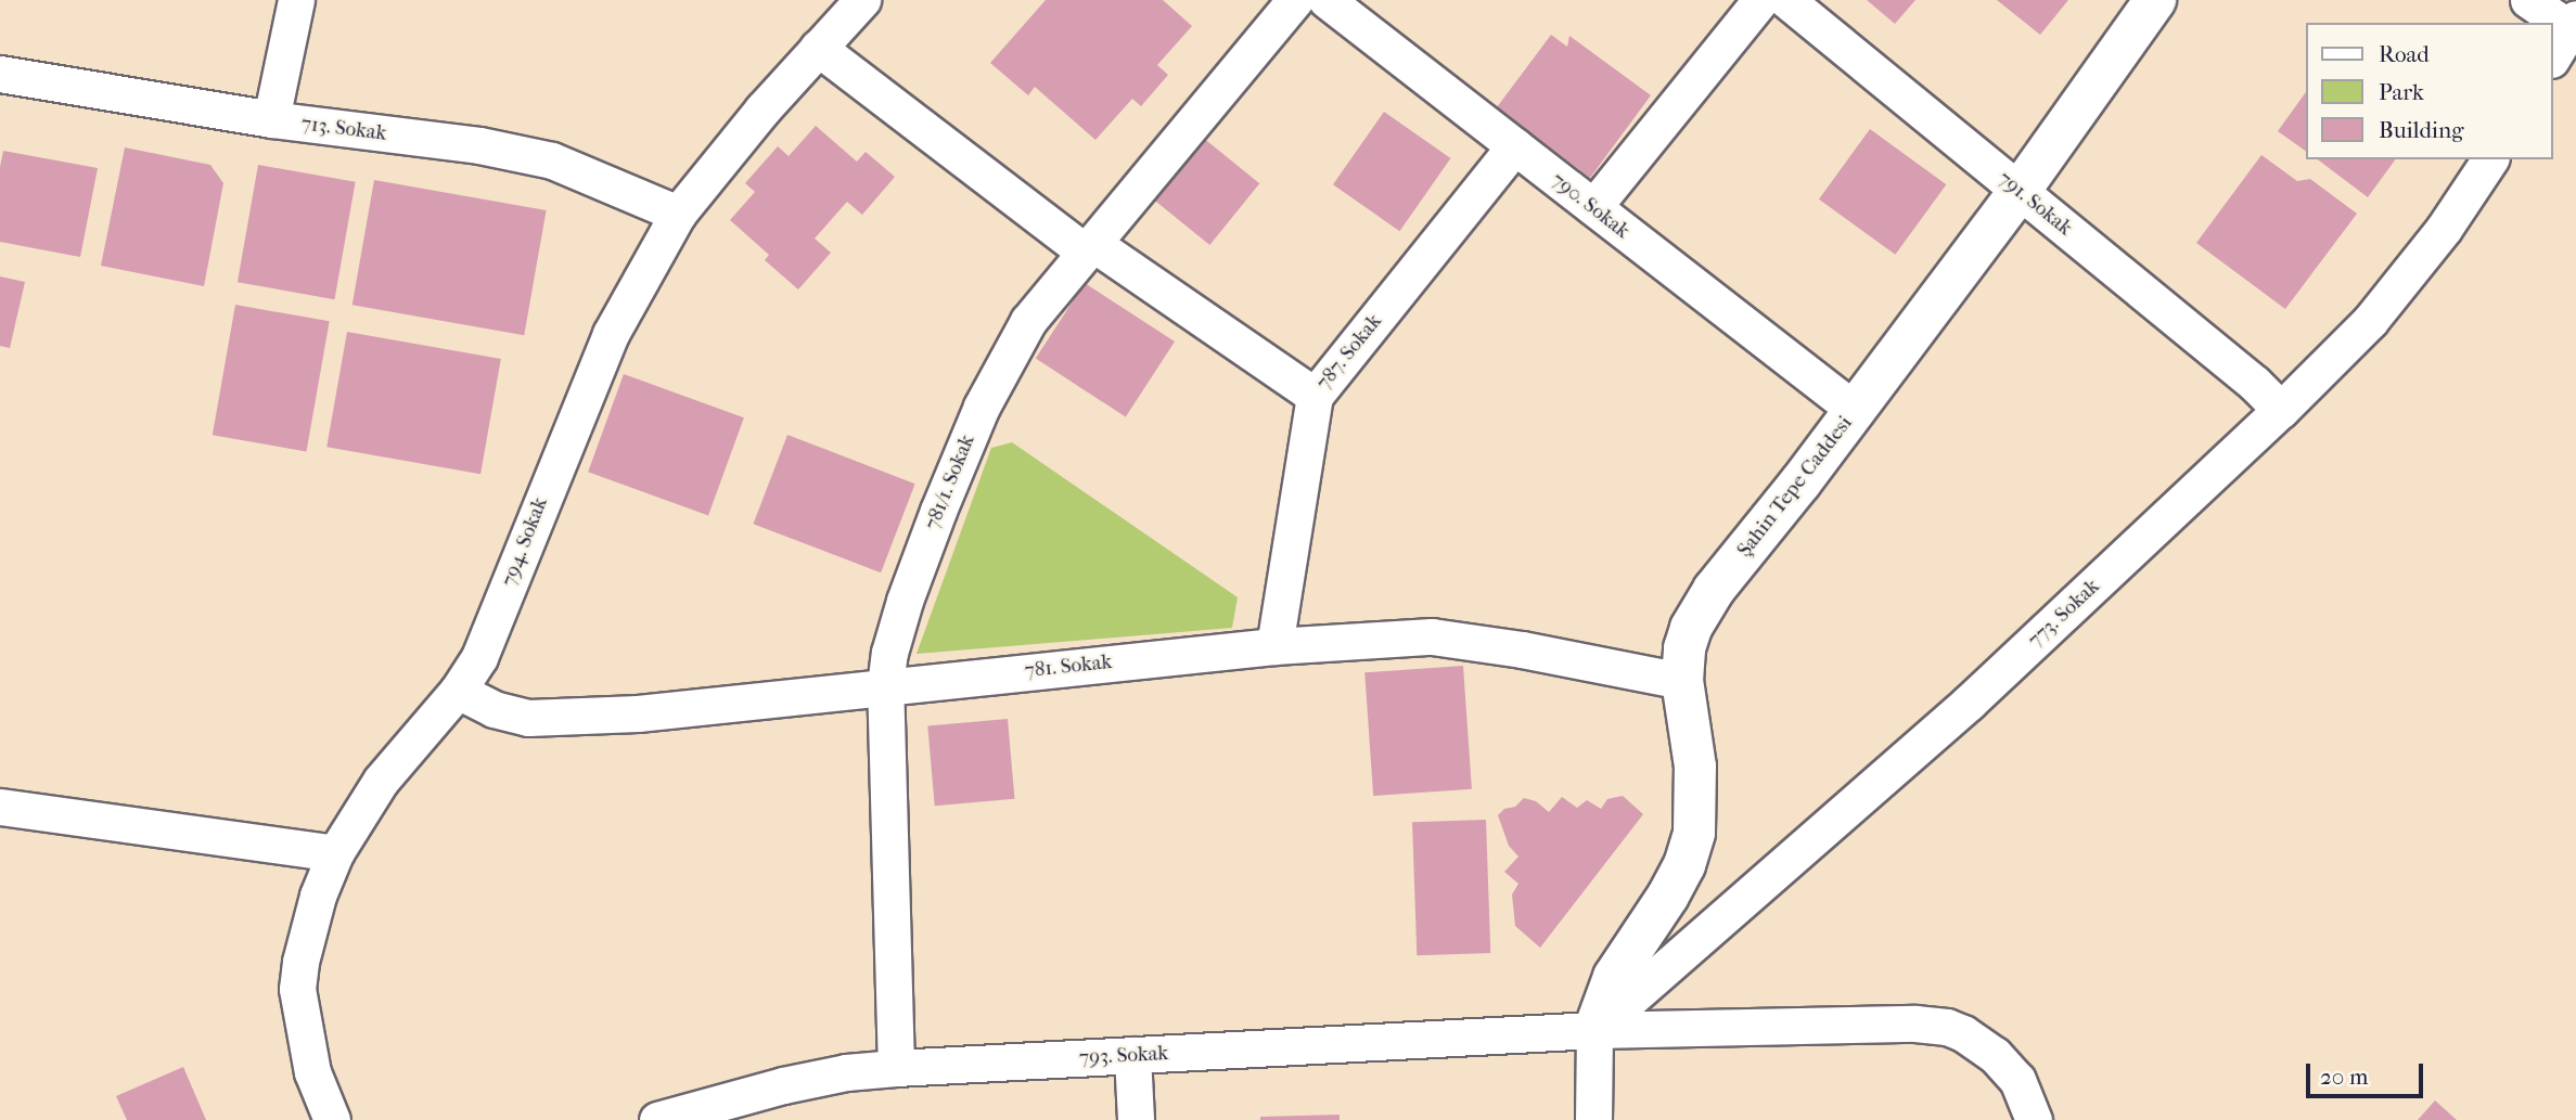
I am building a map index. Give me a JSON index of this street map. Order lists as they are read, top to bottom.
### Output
{
  "streets": {
    "street": [
      "713. Sokak",
      "791. Sokak",
      "790. Sokak",
      "787. Sokak",
      "781/1. Sokak",
      "Şahin Tepe Caddesi",
      "794. Sokak",
      "773. Sokak",
      "781. Sokak",
      "793. Sokak"
    ]
  },
  "crossings": [
    ["713. Sokak", "794. Sokak"],
    ["791. Sokak", "Şahin Tepe Caddesi"],
    ["791. Sokak", "773. Sokak"],
    ["790. Sokak", "787. Sokak"],
    ["790. Sokak", "Şahin Tepe Caddesi"],
    ["787. Sokak", "781. Sokak"],
    ["781/1. Sokak", "781. Sokak"],
    ["781/1. Sokak", "793. Sokak"],
    ["Şahin Tepe Caddesi", "773. Sokak"],
    ["Şahin Tepe Caddesi", "781. Sokak"],
    ["Şahin Tepe Caddesi", "793. Sokak"],
    ["794. Sokak", "781. Sokak"],
    ["773. Sokak", "793. Sokak"]
  ],
  "legend": ["Road", "Park", "Building"],
  "scale_bar": "20 m"
}
